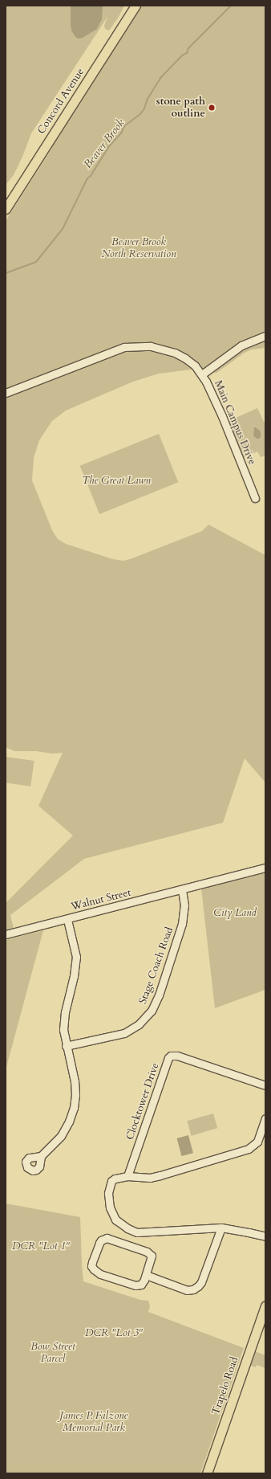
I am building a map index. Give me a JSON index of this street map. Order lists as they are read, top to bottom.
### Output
{
  "streets": {
    "main road": ["Concord Avenue", "Trapelo Road"],
    "street": [
      "Main Campus Drive",
      "Walnut Street",
      "Stage Coach Road",
      "Clocktower Drive"
    ]
  },
  "crossings": [
    ["Walnut Street", "Stage Coach Road"]
  ],
  "water": ["Beaver Brook"],
  "parks": [
    "Beaver Brook North Reservation",
    "The Great Lawn",
    "City Land",
    "DCR \"Lot 1\"",
    "DCR \"Lot 3\"",
    "Bow Street Parcel",
    "James P. Falzone Memorial Park"
  ],
  "places": ["stone path outline"]
}
